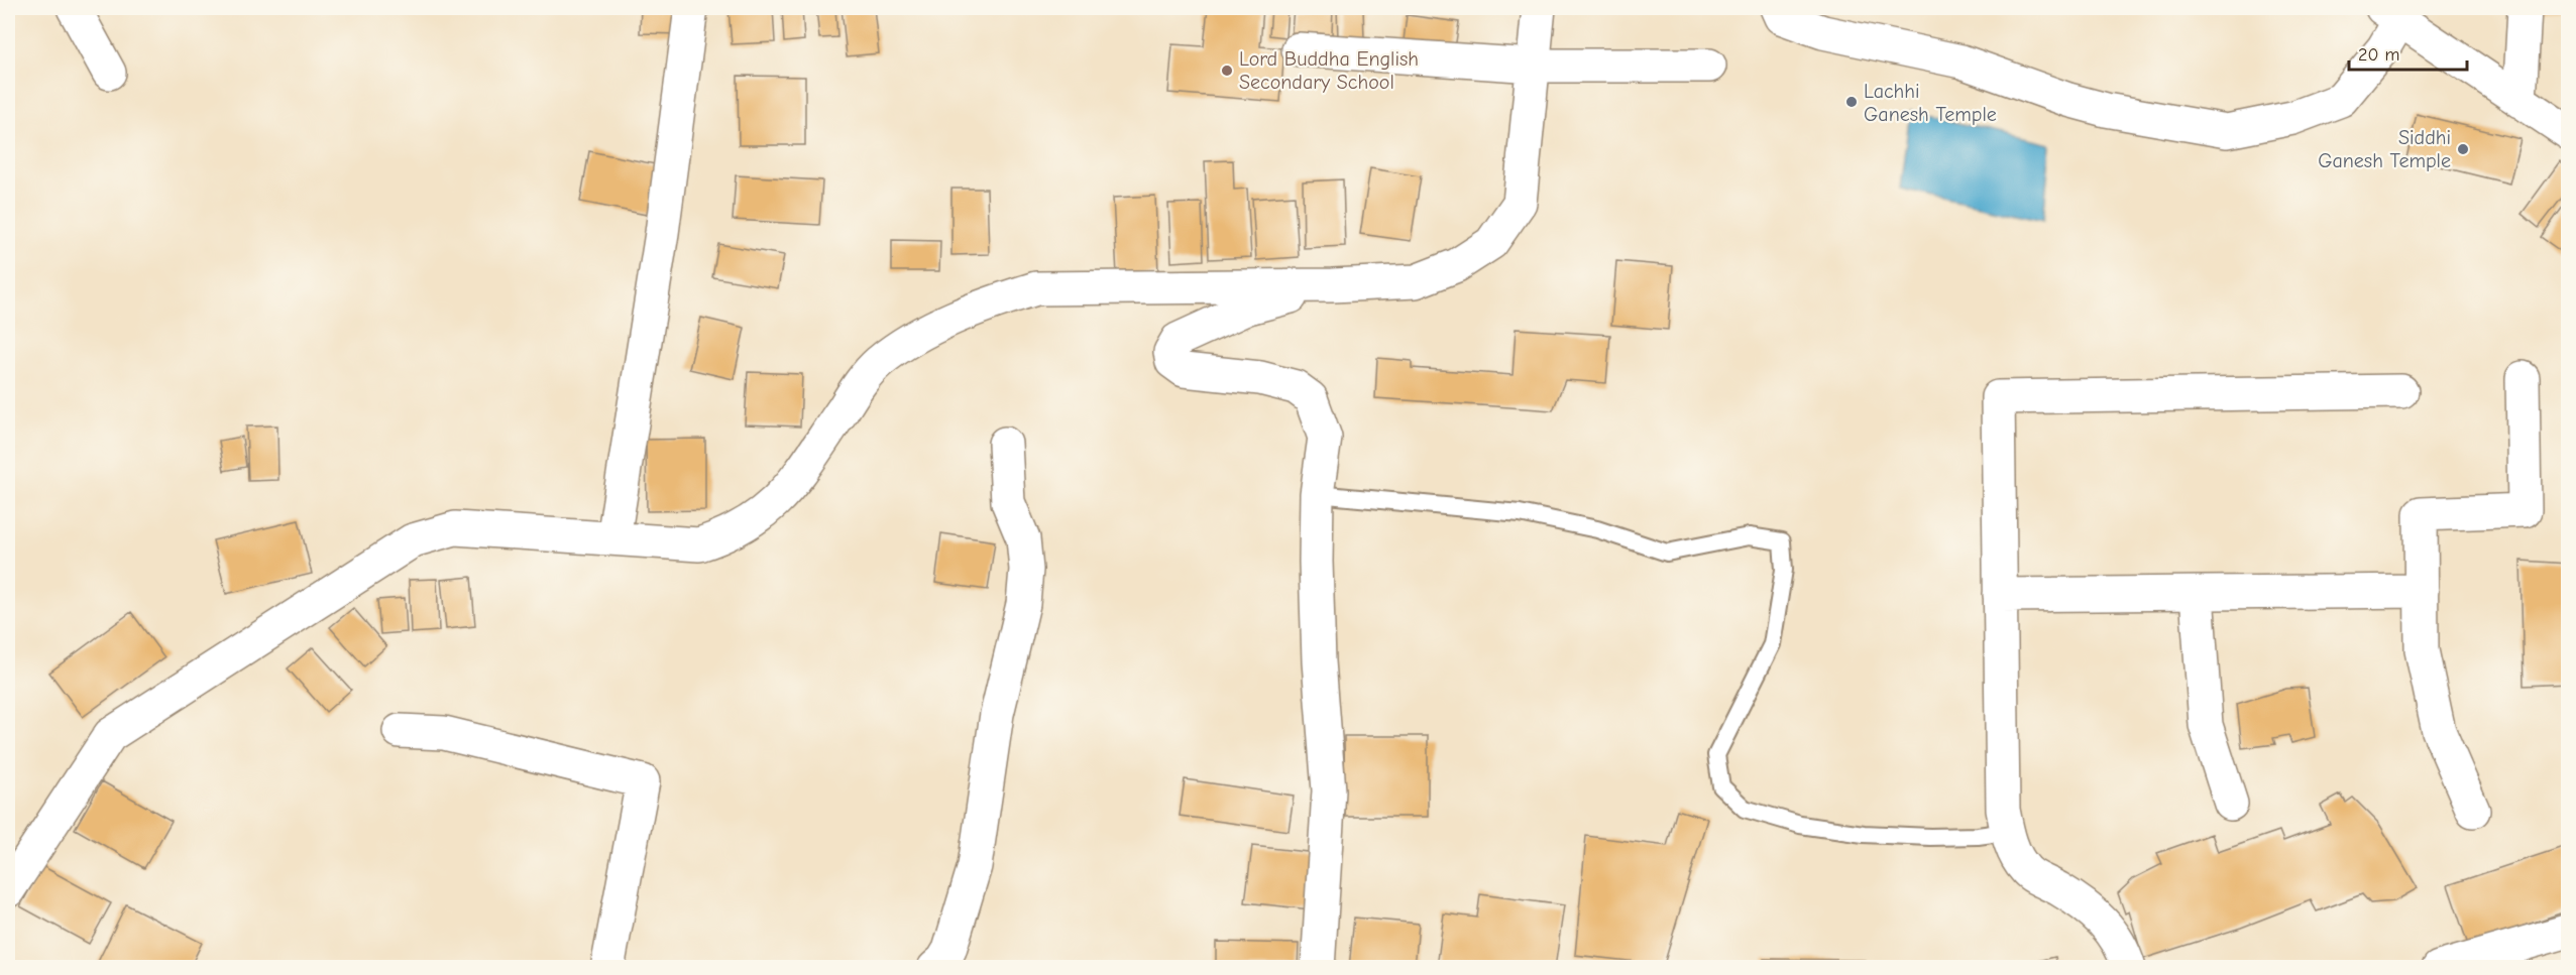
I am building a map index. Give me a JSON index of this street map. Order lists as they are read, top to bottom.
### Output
{
  "places": ["Lord Buddha English Secondary School", "Lachhi Ganesh Temple", "Siddhi Ganesh Temple"],
  "scale_bar": "20 m"
}
